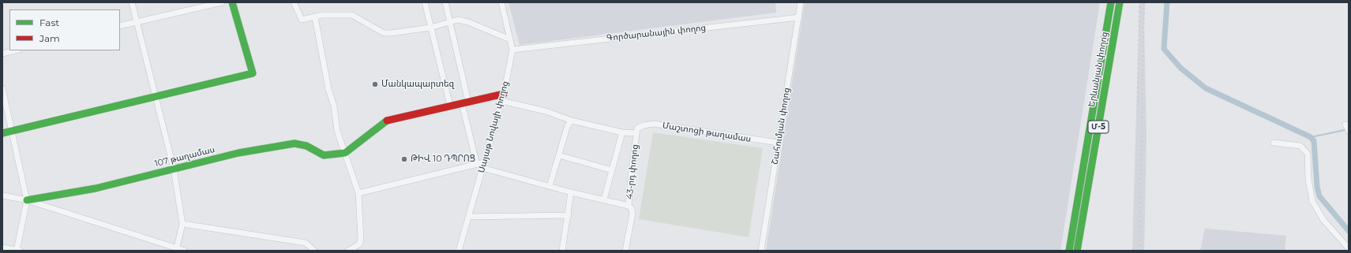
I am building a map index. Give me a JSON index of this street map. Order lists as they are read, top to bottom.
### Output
{
  "streets": {
    "main road": ["Երևանյան փողոց", "Մ-5", "107 թաղամաս"],
    "street": [
      "Գործարանային փողոց",
      "Շահումյան փողոց",
      "Սայաթ Նովայի փողոց",
      "Մաշտոցի թաղամաս",
      "43-րդ փողոց"
    ]
  },
  "crossings": [
    ["Գործարանային փողոց", "Շահումյան փողոց"],
    ["Գործարանային փողոց", "Սայաթ Նովայի փողոց"],
    ["Շահումյան փողոց", "Մաշտոցի թաղամաս"],
    ["Մաշտոցի թաղամաս", "43-րդ փողոց"]
  ],
  "places": ["Մանկապարտեզ", "ԹԻՎ 10 ԴՊՐՈՑ"],
  "legend": ["Fast", "Jam"]
}
